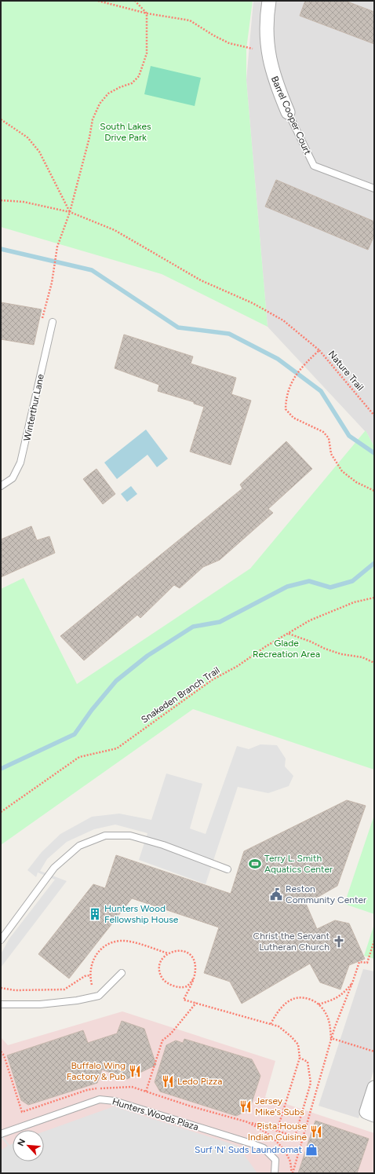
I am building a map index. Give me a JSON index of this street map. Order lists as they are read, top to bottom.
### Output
{
  "streets": {
    "street": ["Barrel Cooper Court"],
    "lane": ["Winterthur Lane", "Hunters Woods Plaza"],
    "path": ["Nature Trail", "Snakeden Branch Trail"]
  },
  "parks": ["South Lakes Drive Park", "Glade Recreation Area"],
  "places": {
    "sports": ["Terry L. Smith Aquatics Center"],
    "public building": ["Reston Community Center"],
    "building": ["Hunters Wood Fellowship House"],
    "church": ["Christ the Servant Lutheran Church"],
    "restaurant": [
      "Buffalo Wing Factory & Pub",
      "Ledo Pizza",
      "Jersey Mike's Subs",
      "Pista House Indian Cuisine"
    ],
    "shop": ["Surf 'N' Suds Laundromat"]
  },
  "north": "top left"
}
